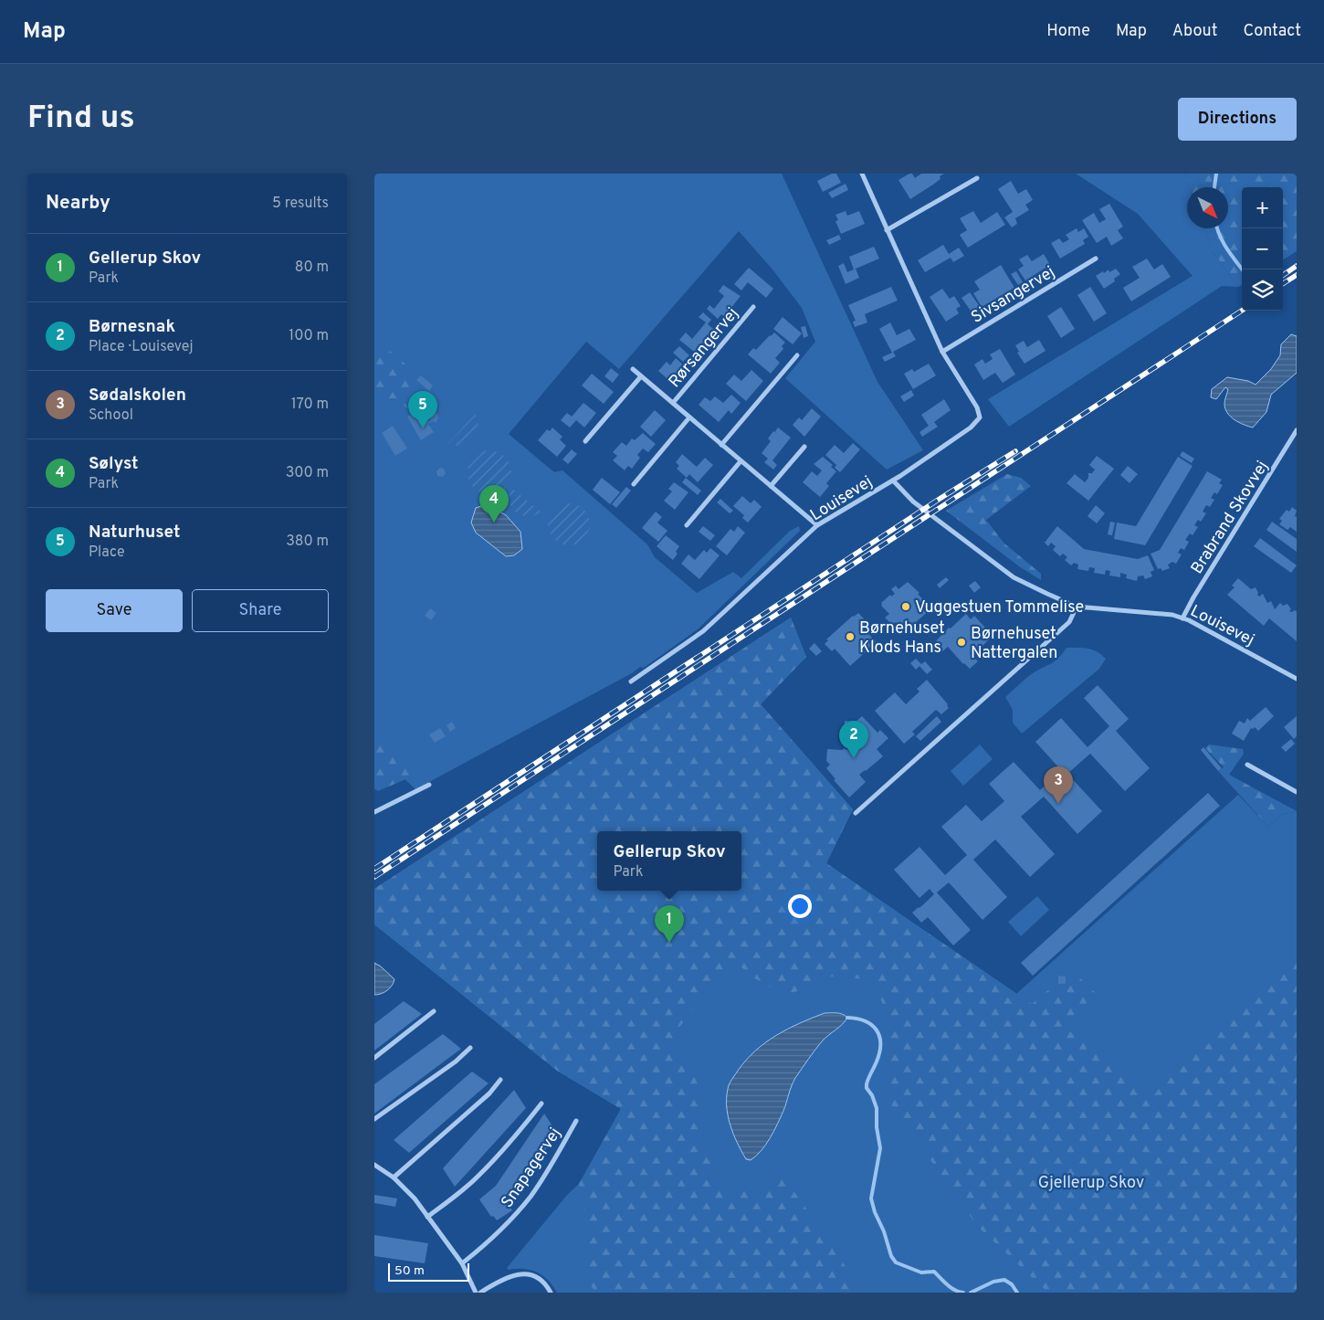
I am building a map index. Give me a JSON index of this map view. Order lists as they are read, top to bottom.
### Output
{
  "streets": {
    "street": [
      "Sivsangervej",
      "Rørsangervej",
      "Louisevej",
      "Brabrand Skovvej",
      "Snapagervej"
    ]
  },
  "crossings": [
    ["Rørsangervej", "Louisevej"],
    ["Louisevej", "Brabrand Skovvej"]
  ],
  "parks": ["Gjellerup Skov"],
  "places": ["Vuggestuen Tommelise", "Børnehuset Klods Hans", "Børnehuset Nattergalen"],
  "scale_bar": "50 m",
  "north": "bottom right",
  "page": {
    "header": "Map",
    "nav": [
      "Home",
      "Map",
      "About",
      "Contact"
    ],
    "buttons": [
      "Directions",
      ["Save", "Share"]
    ],
    "title": "Find us",
    "heading": ["Nearby", "5 results"],
    "map_buttons": ["+", "−"],
    "list": [
      {
        "mark": "1",
        "name": "Gellerup Skov",
        "note": "Park",
        "value": "80 m"
      },
      {
        "mark": "2",
        "name": "Børnesnak",
        "note": "Place · Louisevej",
        "value": "100 m"
      },
      {
        "mark": "3",
        "name": "Sødalskolen",
        "note": "School",
        "value": "170 m"
      },
      {
        "mark": "4",
        "name": "Sølyst",
        "note": "Park",
        "value": "300 m"
      },
      {
        "mark": "5",
        "name": "Naturhuset",
        "note": "Place",
        "value": "380 m"
      }
    ],
    "pins": [
      "5",
      "4",
      "2",
      "3",
      "1"
    ],
    "popup": ["Gellerup Skov", "Park"],
    "scale": "50 m"
  }
}
